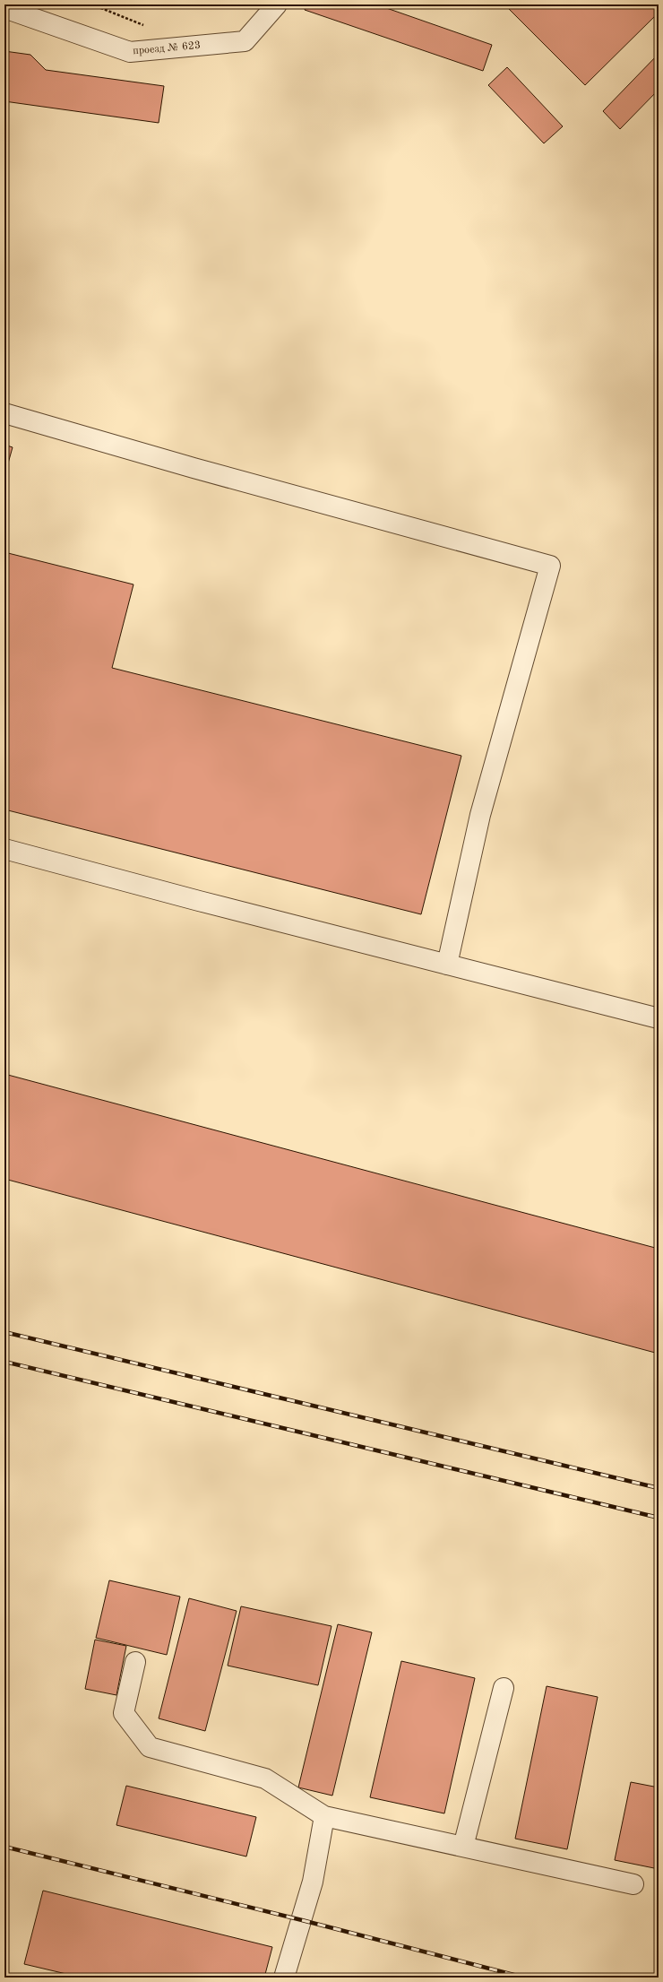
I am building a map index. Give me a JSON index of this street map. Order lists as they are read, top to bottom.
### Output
{
  "streets": {
    "street": ["проезд № 623"]
  }
}
